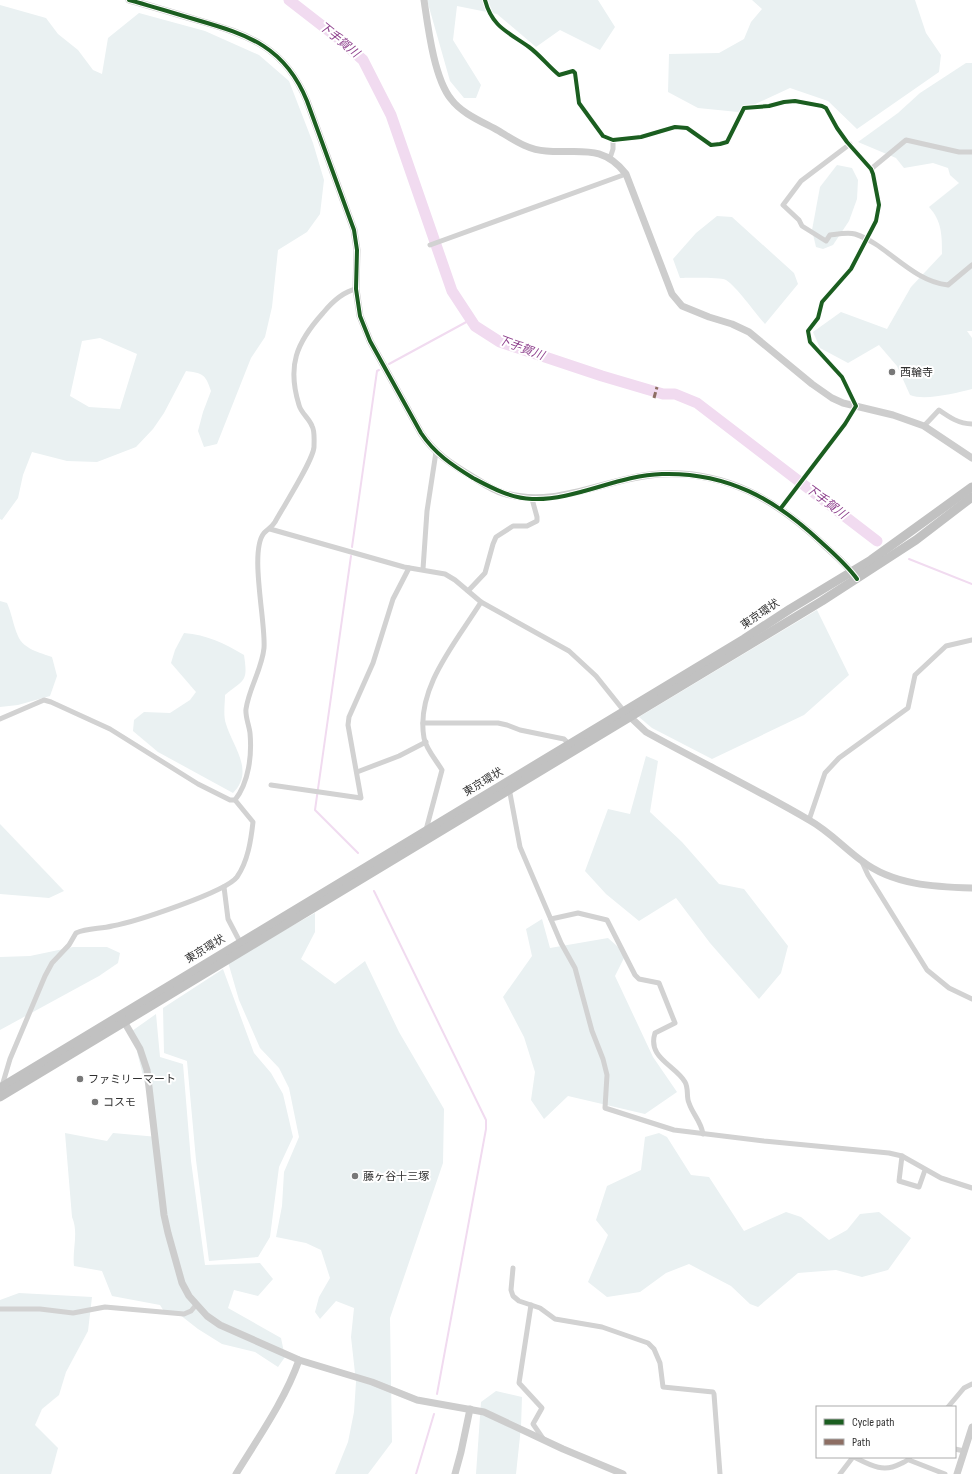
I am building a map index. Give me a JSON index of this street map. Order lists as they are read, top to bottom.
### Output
{
  "streets": {
    "highway": ["東京環状"]
  },
  "water": ["下手賀川"],
  "places": [
    "西輪寺",
    "ファミリーマート",
    "コスモ",
    "藤ヶ谷十三塚"
  ],
  "legend": ["Cycle path", "Path"]
}
